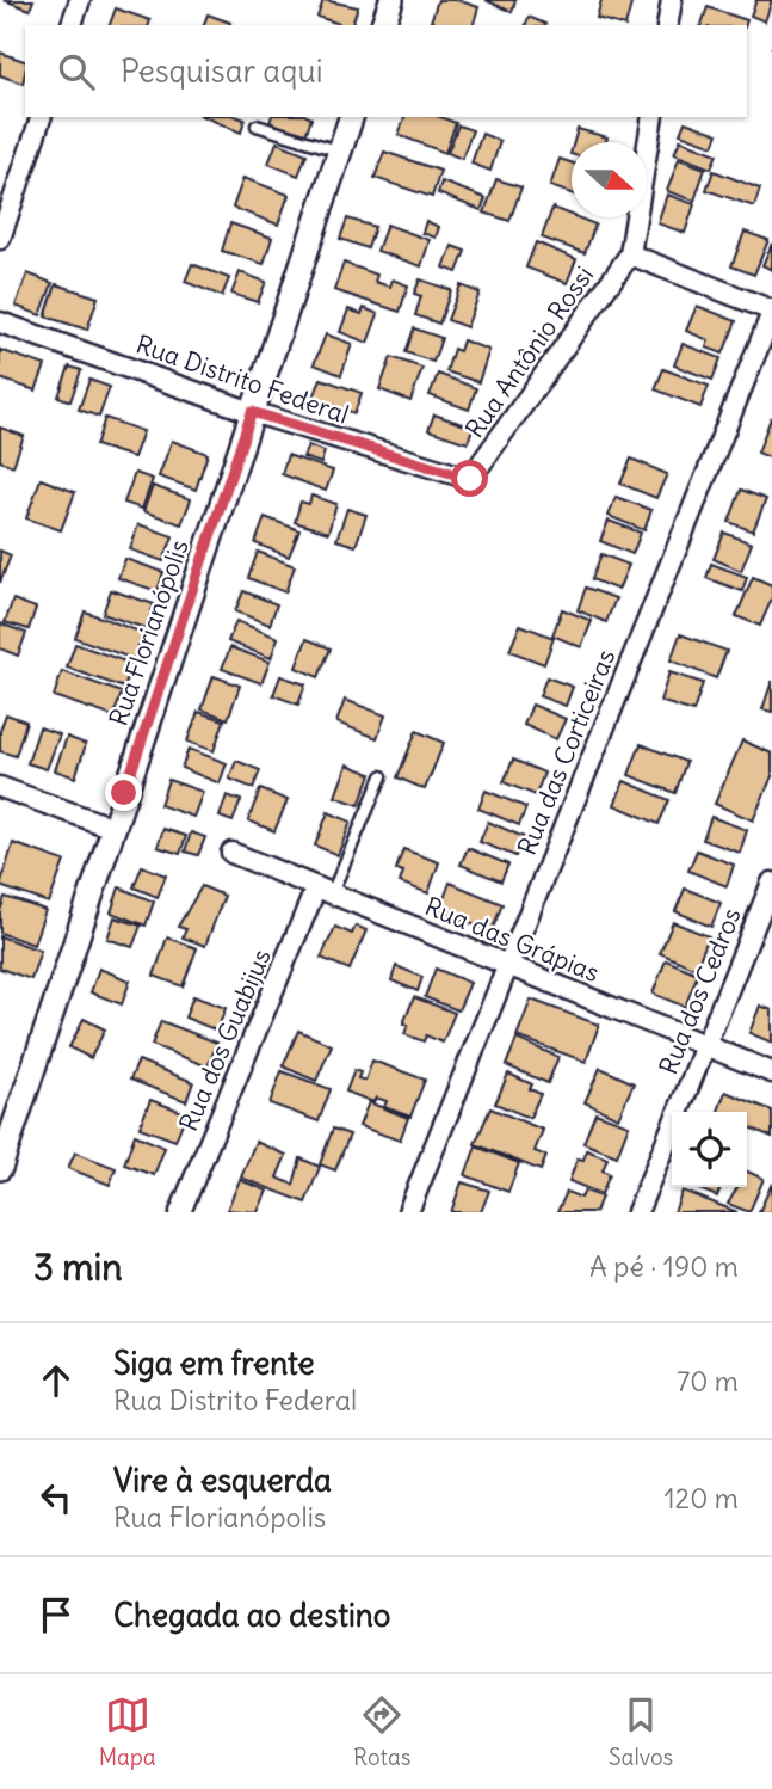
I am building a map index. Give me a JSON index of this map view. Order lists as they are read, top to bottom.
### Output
{
  "streets": {
    "street": [
      "Rua Antônio Rossi",
      "Rua Distrito Federal",
      "Rua Florianópolis",
      "Rua das Corticeiras",
      "Rua das Grápias",
      "Rua dos Cedros",
      "Rua dos Guabijus"
    ]
  },
  "crossings": [
    ["Rua Antônio Rossi", "Rua Distrito Federal"],
    ["Rua Distrito Federal", "Rua Florianópolis"],
    ["Rua das Corticeiras", "Rua das Grápias"],
    ["Rua das Grápias", "Rua dos Cedros"],
    ["Rua das Grápias", "Rua dos Guabijus"]
  ],
  "north": "right",
  "page": {
    "search": "Pesquisar aqui",
    "heading": ["3 min", "A pé · 190 m"],
    "list": [
      ["Siga em frente", "Rua Distrito Federal", "70 m"],
      ["Vire à esquerda", "Rua Florianópolis", "120 m"],
      "Chegada ao destino"
    ],
    "nav": ["Mapa", "Rotas", "Salvos"]
  }
}
